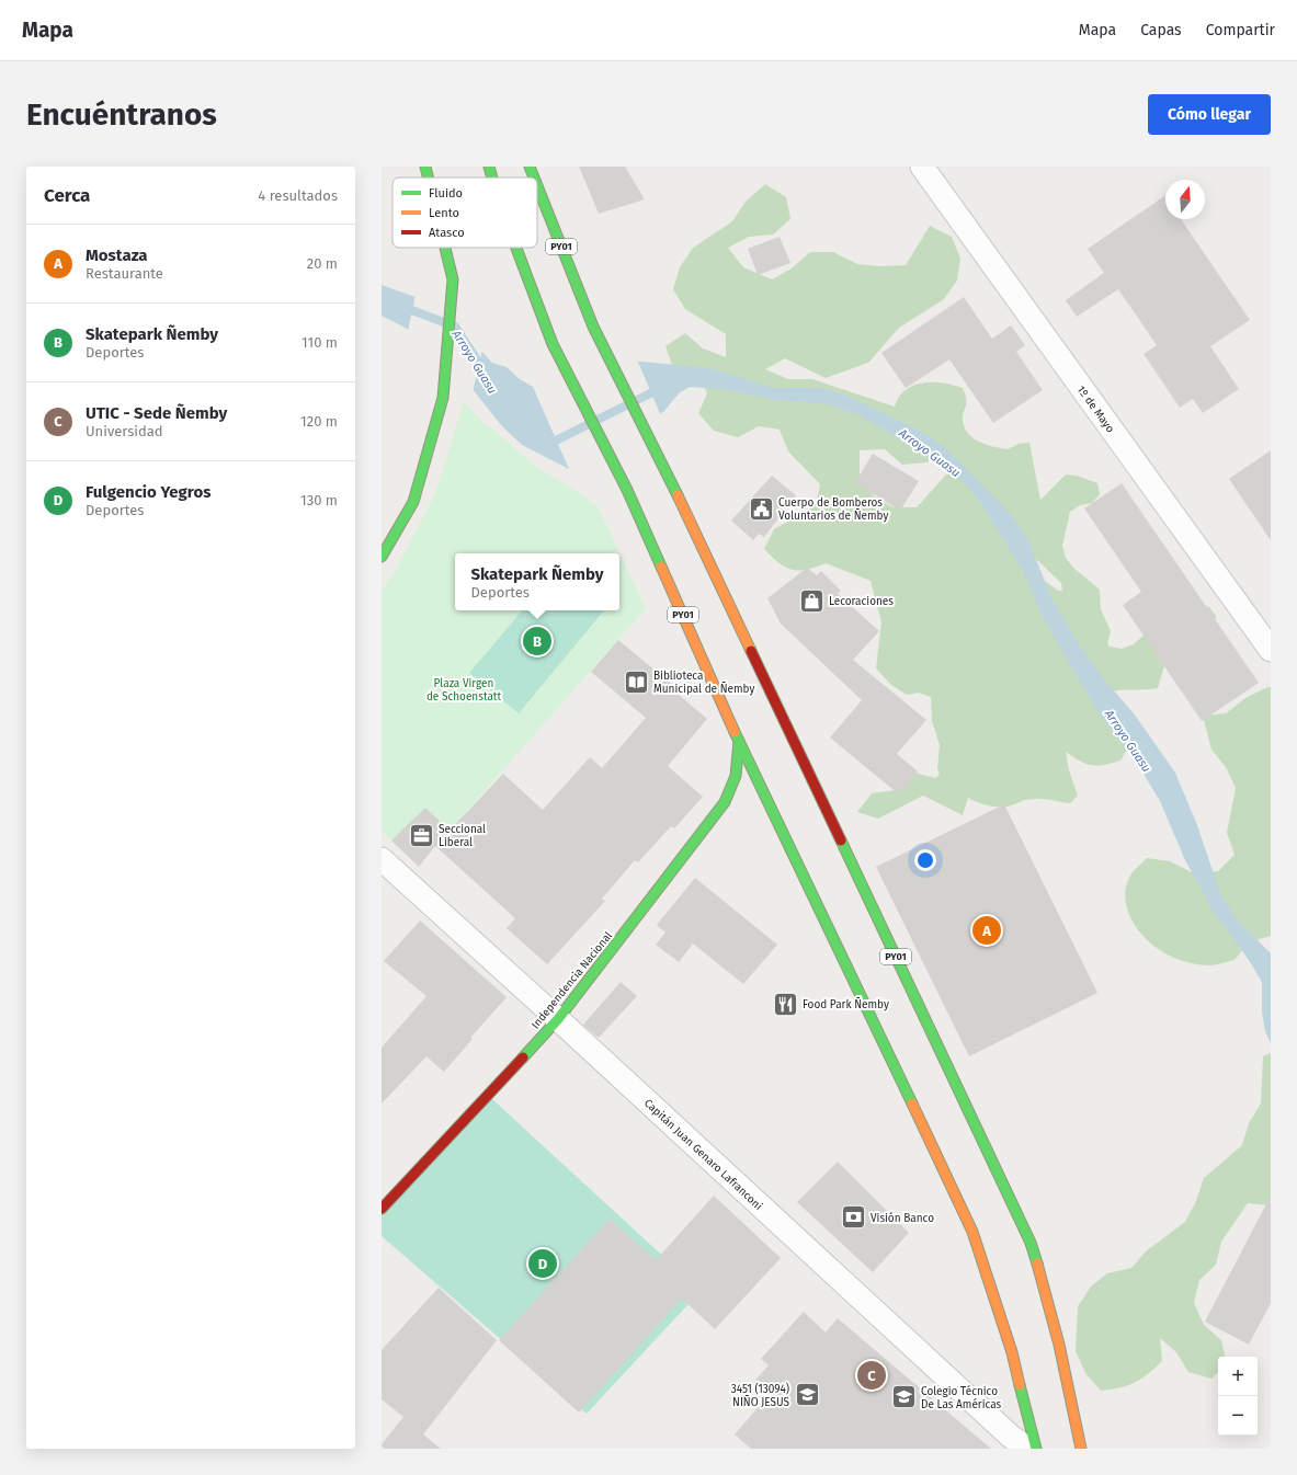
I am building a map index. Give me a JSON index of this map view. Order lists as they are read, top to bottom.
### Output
{
  "streets": {
    "main road": ["PY01", "Independencia Nacional"],
    "street": ["1º de Mayo", "Capitán Juan Genaro Lafranconi"]
  },
  "crossings": [
    ["PY01", "Independencia Nacional"],
    ["Independencia Nacional", "Capitán Juan Genaro Lafranconi"]
  ],
  "water": ["Arroyo Guasu"],
  "parks": ["Plaza Virgen de Schoenstatt"],
  "places": {
    "public building": ["Cuerpo de Bomberos Voluntarios de Ñemby"],
    "shop": ["Lecoraciones"],
    "library": ["Biblioteca Municipal de Ñemby"],
    "office": ["Seccional Liberal"],
    "restaurant": ["Food Park Ñemby"],
    "bank": ["Visión Banco"],
    "school or university": ["3451 (13094) NIÑO JESUS", "Colegio Técnico De Las Américas"]
  },
  "legend": ["Fluido", "Lento", "Atasco"],
  "north": "top",
  "page": {
    "header": "Mapa",
    "nav": ["Mapa", "Capas", "Compartir"],
    "buttons": "Cómo llegar",
    "title": "Encuéntranos",
    "heading": ["Cerca", "4 resultados"],
    "list": [
      {
        "mark": "A",
        "name": "Mostaza",
        "note": "Restaurante",
        "value": "20 m"
      },
      {
        "mark": "B",
        "name": "Skatepark Ñemby",
        "note": "Deportes",
        "value": "110 m"
      },
      {
        "mark": "C",
        "name": "UTIC - Sede Ñemby",
        "note": "Universidad",
        "value": "120 m"
      },
      {
        "mark": "D",
        "name": "Fulgencio Yegros",
        "note": "Deportes",
        "value": "130 m"
      }
    ],
    "popup": ["Skatepark Ñemby", "Deportes"],
    "pins": [
      "B",
      "A",
      "D",
      "C"
    ],
    "map_buttons": ["+", "−"]
  }
}
